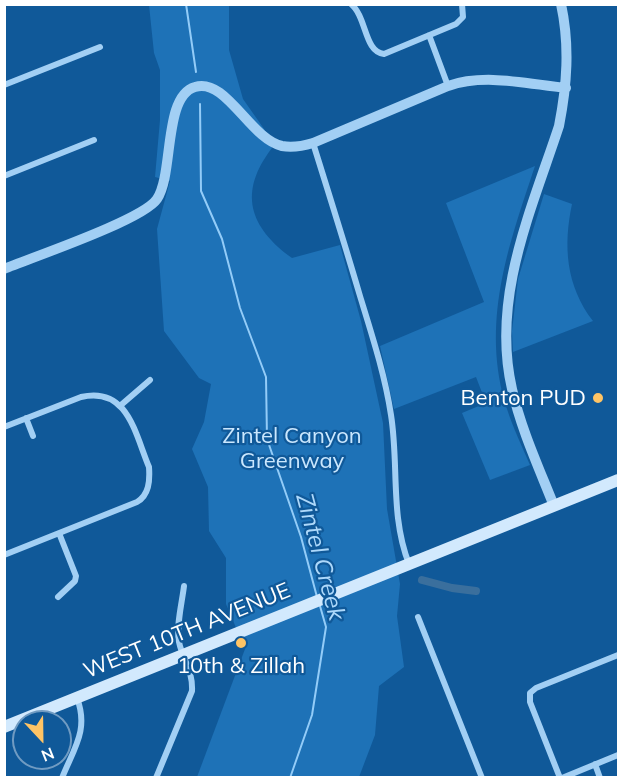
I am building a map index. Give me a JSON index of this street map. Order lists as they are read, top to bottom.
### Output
{
  "streets": {
    "main road": ["WEST 10TH AVENUE"]
  },
  "water": ["Zintel Creek"],
  "parks": ["Zintel Canyon Greenway"],
  "places": ["Benton PUD", "10th & Zillah"],
  "north": "bottom"
}
